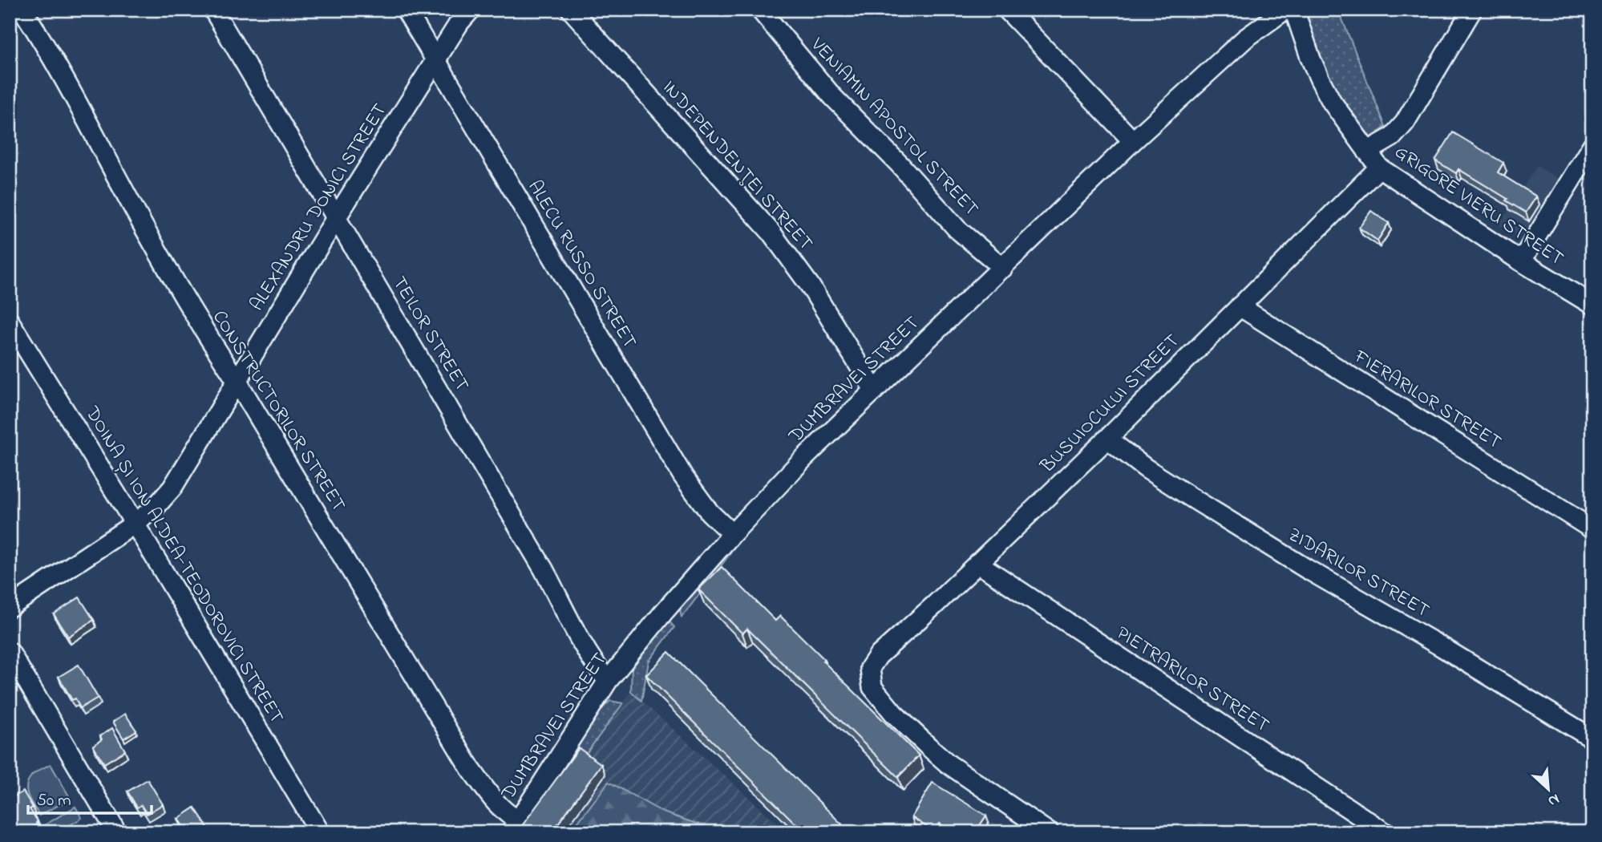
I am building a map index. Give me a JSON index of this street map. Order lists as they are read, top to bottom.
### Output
{
  "streets": {
    "street": [
      "VENIAMIN APOSTOL STREET",
      "INDEPENDENŢEI STREET",
      "GRIGORE VIERU STREET",
      "ALEXANDRU DONICI STREET",
      "ALECU RUSSO STREET",
      "TEILOR STREET",
      "DUMBRAVEI STREET",
      "FIERARILOR STREET",
      "BUSUIOCULUI STREET",
      "CONSTRUCTORILOR STREET",
      "DOINA ȘI ION ALDEA-TEODOROVICI STREET",
      "ZIDARILOR STREET",
      "PIETRARILOR STREET"
    ]
  },
  "crossings": [
    ["VENIAMIN APOSTOL STREET", "DUMBRAVEI STREET"],
    ["INDEPENDENŢEI STREET", "DUMBRAVEI STREET"],
    ["GRIGORE VIERU STREET", "BUSUIOCULUI STREET"],
    ["ALEXANDRU DONICI STREET", "ALECU RUSSO STREET"],
    ["ALEXANDRU DONICI STREET", "TEILOR STREET"],
    ["ALEXANDRU DONICI STREET", "CONSTRUCTORILOR STREET"],
    ["ALEXANDRU DONICI STREET", "DOINA ȘI ION ALDEA-TEODOROVICI STREET"],
    ["ALECU RUSSO STREET", "DUMBRAVEI STREET"],
    ["TEILOR STREET", "DUMBRAVEI STREET"],
    ["DUMBRAVEI STREET", "CONSTRUCTORILOR STREET"],
    ["FIERARILOR STREET", "BUSUIOCULUI STREET"],
    ["BUSUIOCULUI STREET", "ZIDARILOR STREET"],
    ["BUSUIOCULUI STREET", "PIETRARILOR STREET"]
  ],
  "scale_bar": "50 m",
  "north": "bottom right"
}
